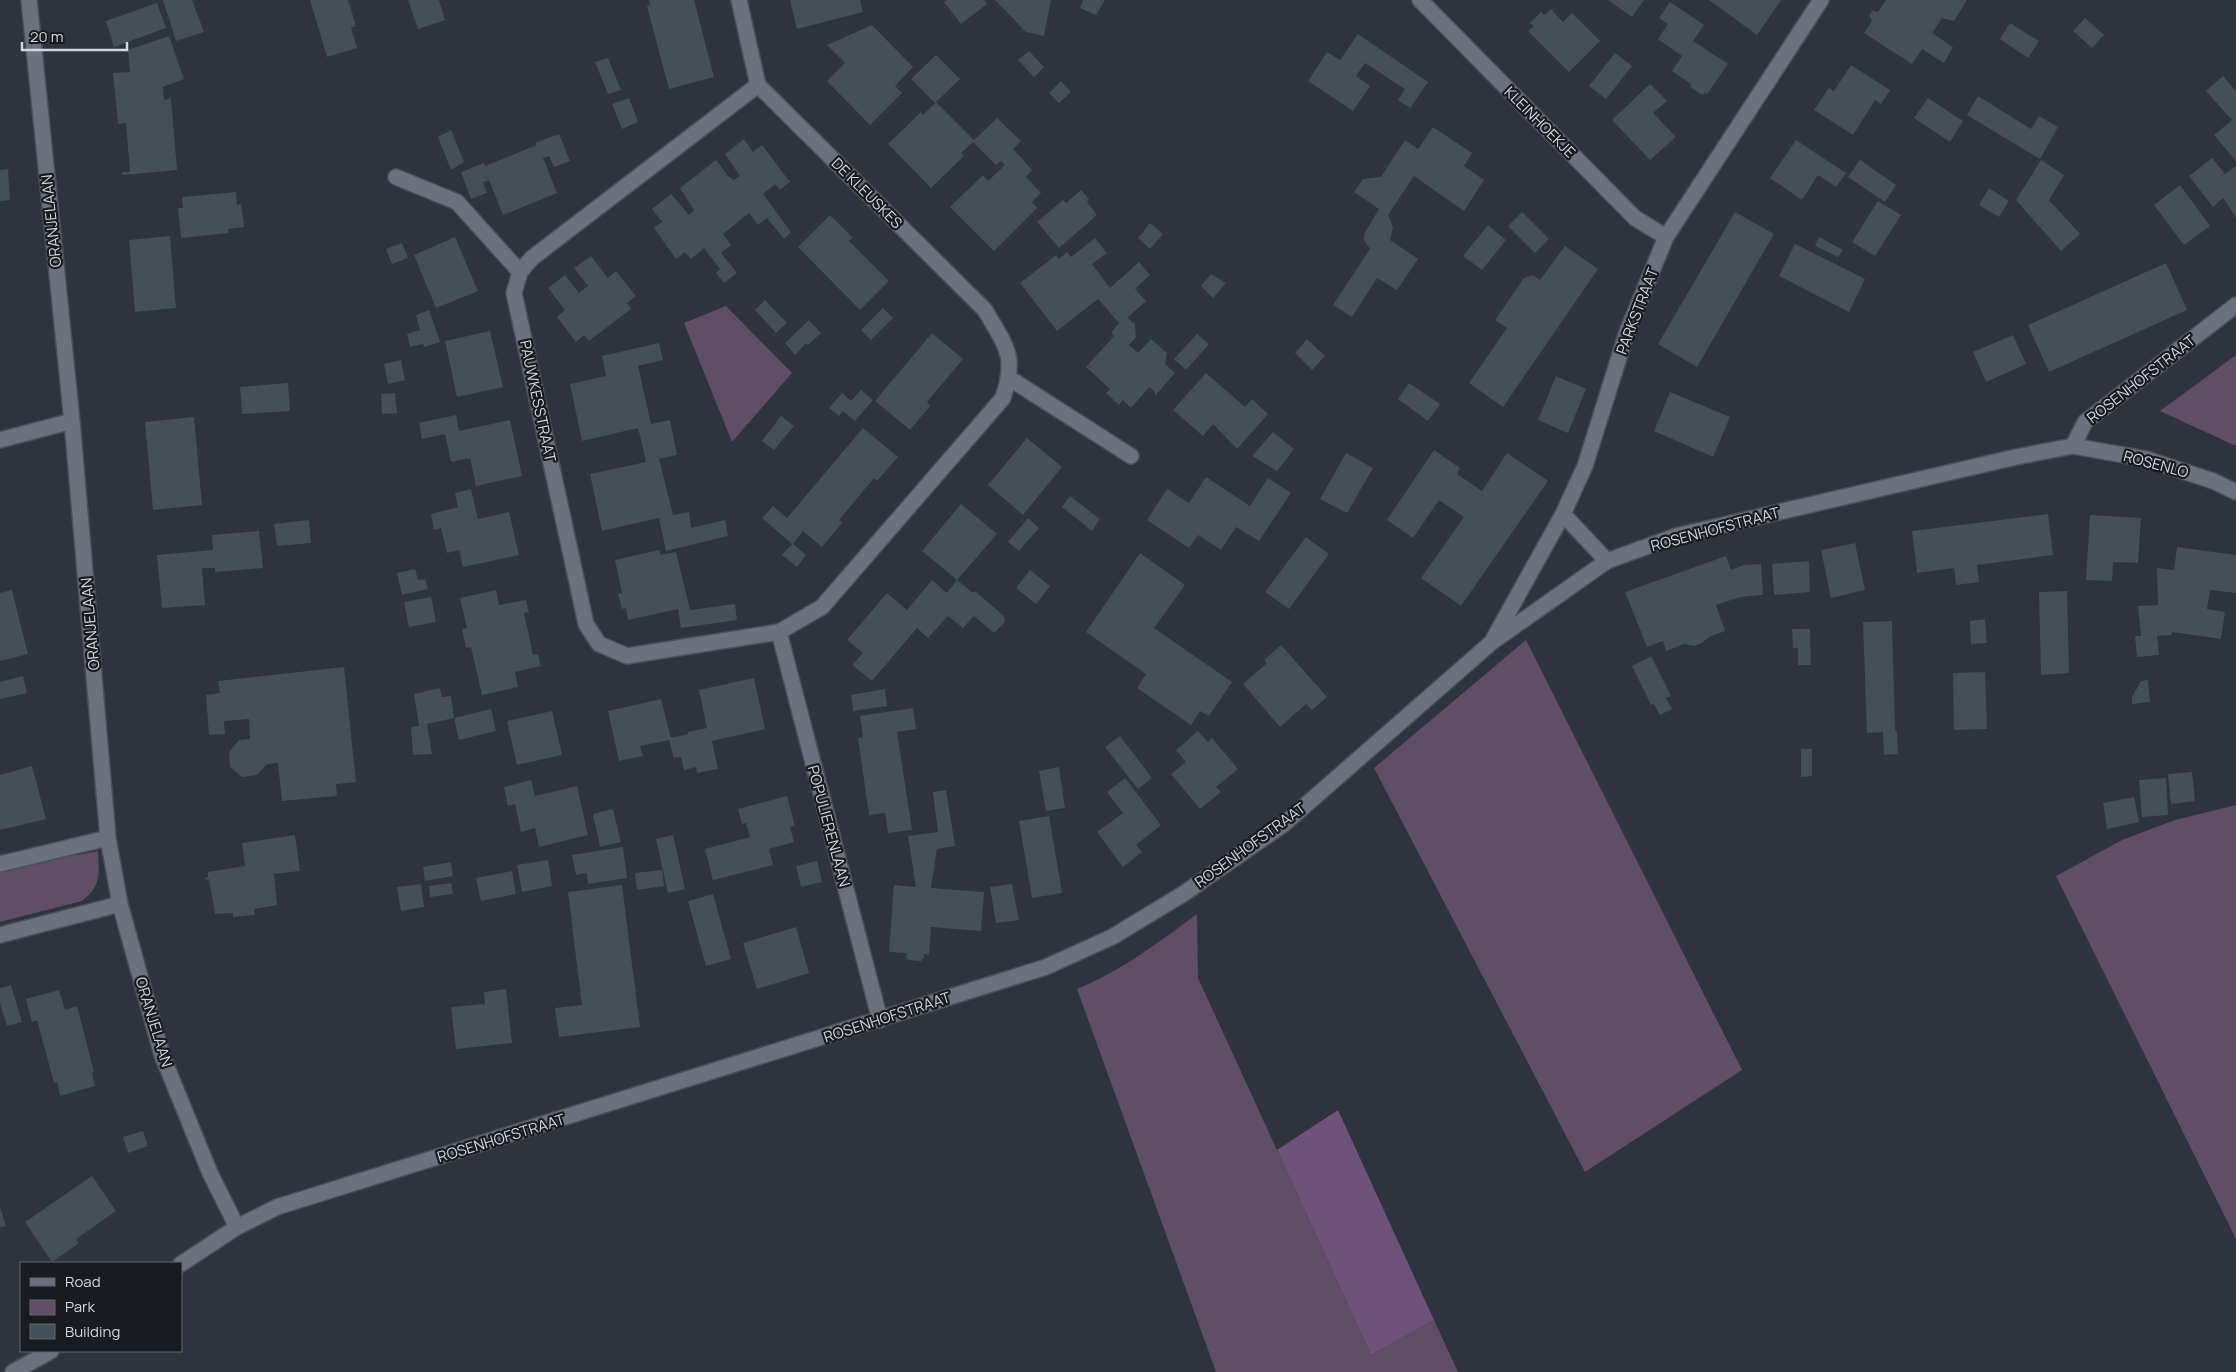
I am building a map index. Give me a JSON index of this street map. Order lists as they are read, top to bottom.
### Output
{
  "streets": {
    "street": [
      "KLEINHOEKJE",
      "DE KLEUSKES",
      "ORANJELAAN",
      "PARKSTRAAT",
      "ROSENHOFSTRAAT",
      "PAUWKESSTRAAT",
      "ROSENLO",
      "POPULIERENLAAN"
    ]
  },
  "crossings": [
    ["KLEINHOEKJE", "PARKSTRAAT"],
    ["DE KLEUSKES", "PAUWKESSTRAAT"],
    ["DE KLEUSKES", "POPULIERENLAAN"],
    ["ORANJELAAN", "ROSENHOFSTRAAT"],
    ["PARKSTRAAT", "ROSENHOFSTRAAT"],
    ["ROSENHOFSTRAAT", "ROSENLO"],
    ["ROSENHOFSTRAAT", "POPULIERENLAAN"],
    ["PAUWKESSTRAAT", "POPULIERENLAAN"]
  ],
  "legend": ["Road", "Park", "Building"],
  "scale_bar": "20 m"
}
